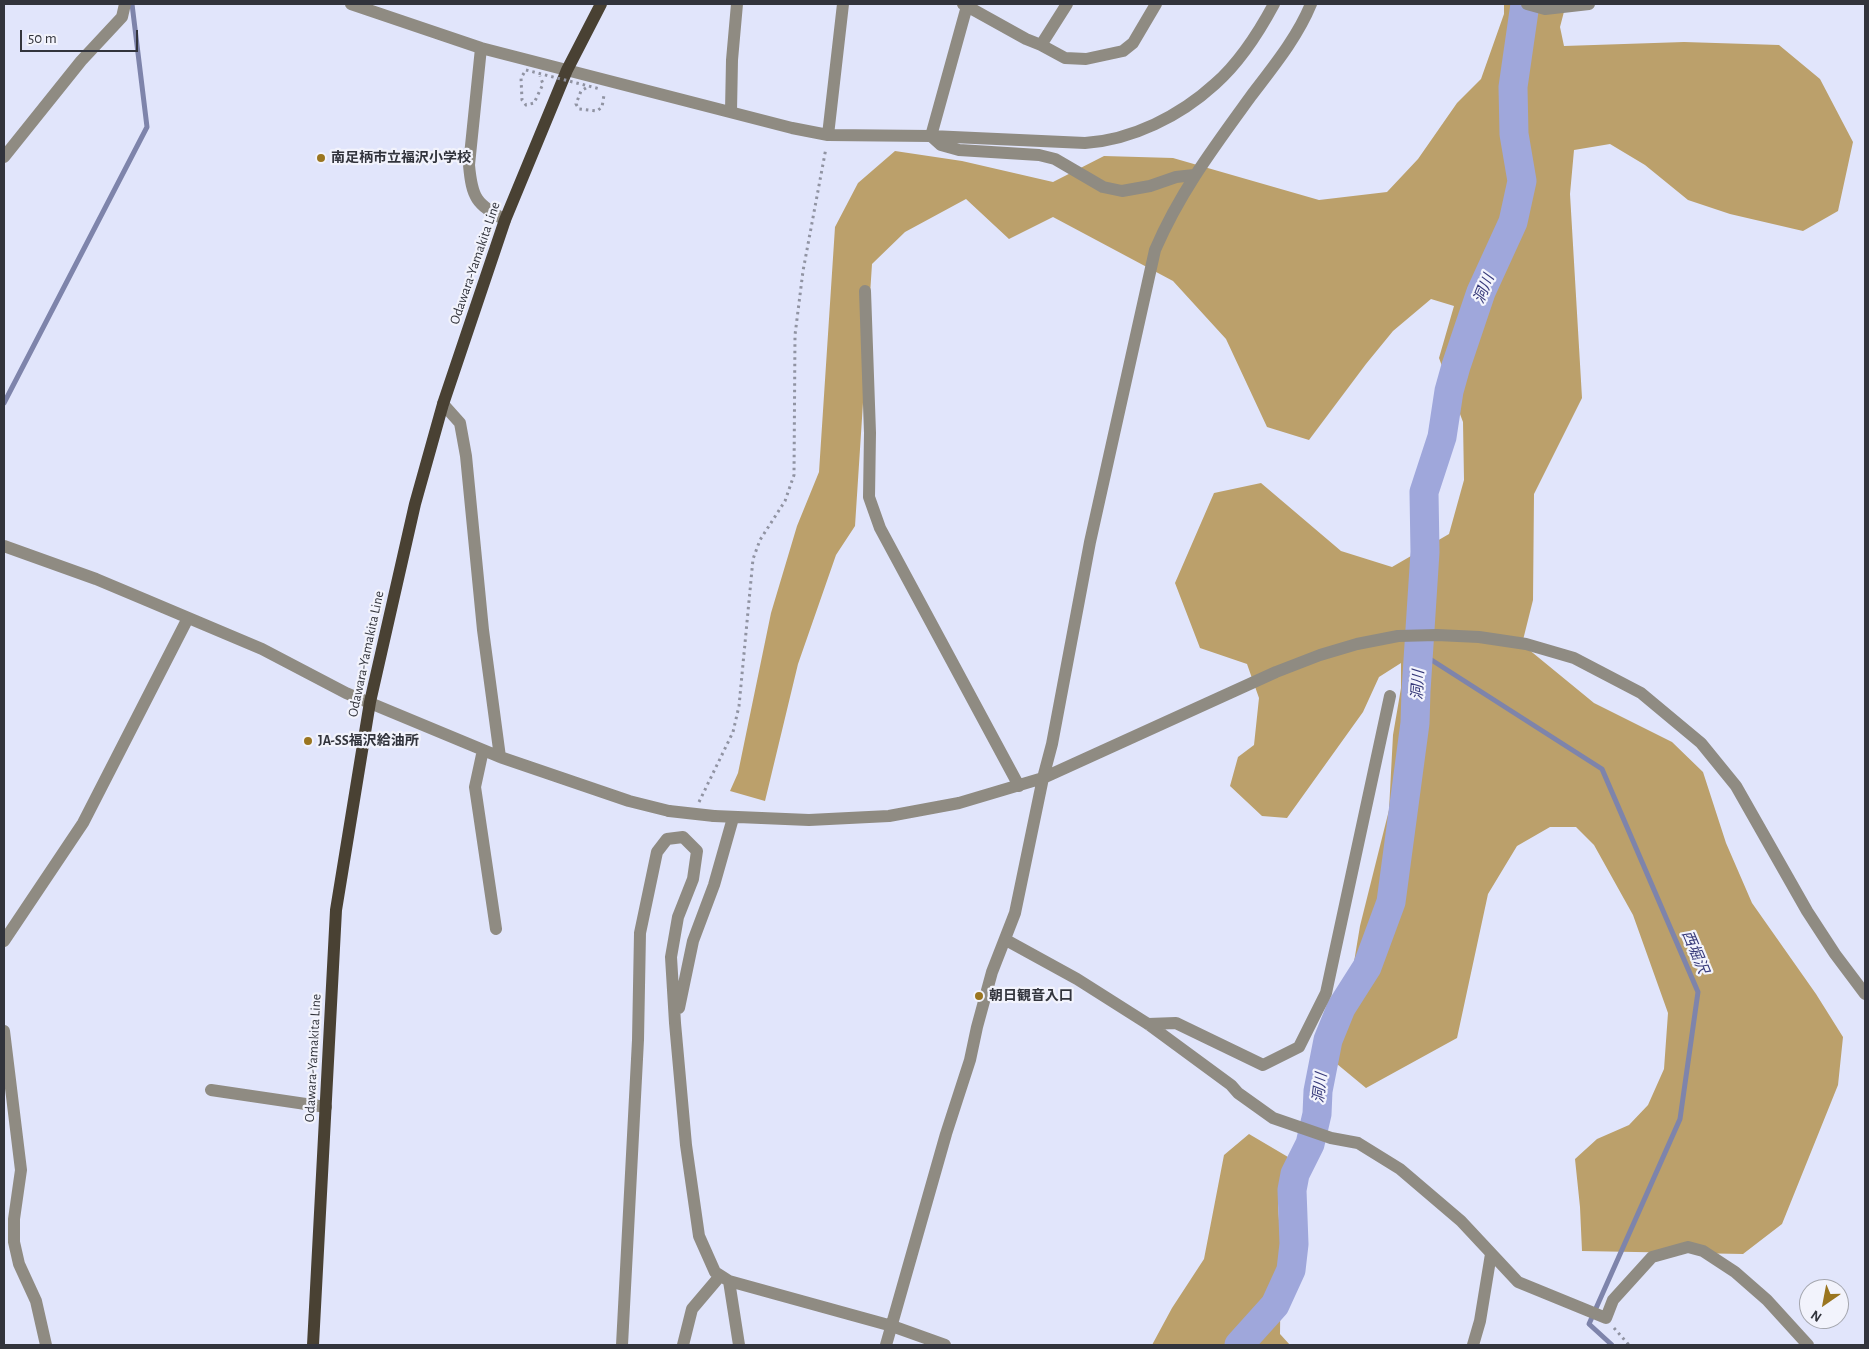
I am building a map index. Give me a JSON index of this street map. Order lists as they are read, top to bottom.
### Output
{
  "streets": {
    "main road": ["Odawara-Yamakita Line"]
  },
  "water": ["洞川", "西堀沢"],
  "places": ["南足柄市立福沢小学校", "JA-SS福沢給油所", "朝日観音入口"],
  "scale_bar": "50 m",
  "north": "bottom left"
}
